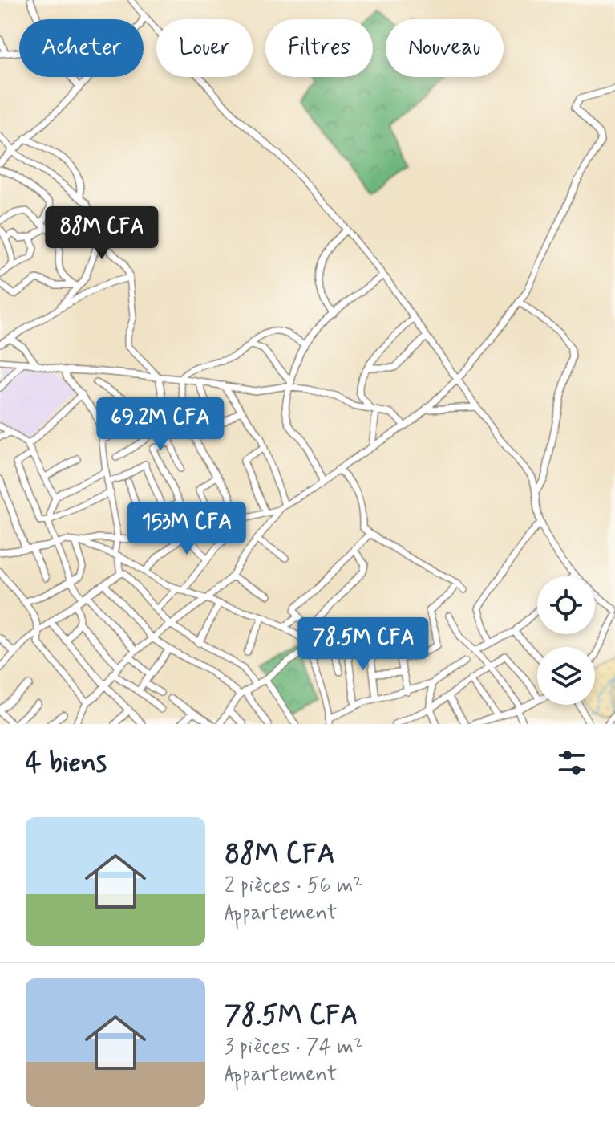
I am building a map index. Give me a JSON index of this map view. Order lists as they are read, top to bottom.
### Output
{
  "page": {
    "chip": [
      "Acheter",
      "Louer",
      "Filtres",
      "Nouveau"
    ],
    "price": [
      "88M CFA",
      "69.2M CFA",
      "153M CFA",
      "78.5M CFA"
    ],
    "heading": "4 biens",
    "list": [
      {
        "name": "88M CFA",
        "note": "2 pièces · 56 m² · Appartement"
      },
      {
        "name": "78.5M CFA",
        "note": "3 pièces · 74 m² · Appartement"
      }
    ]
  }
}
